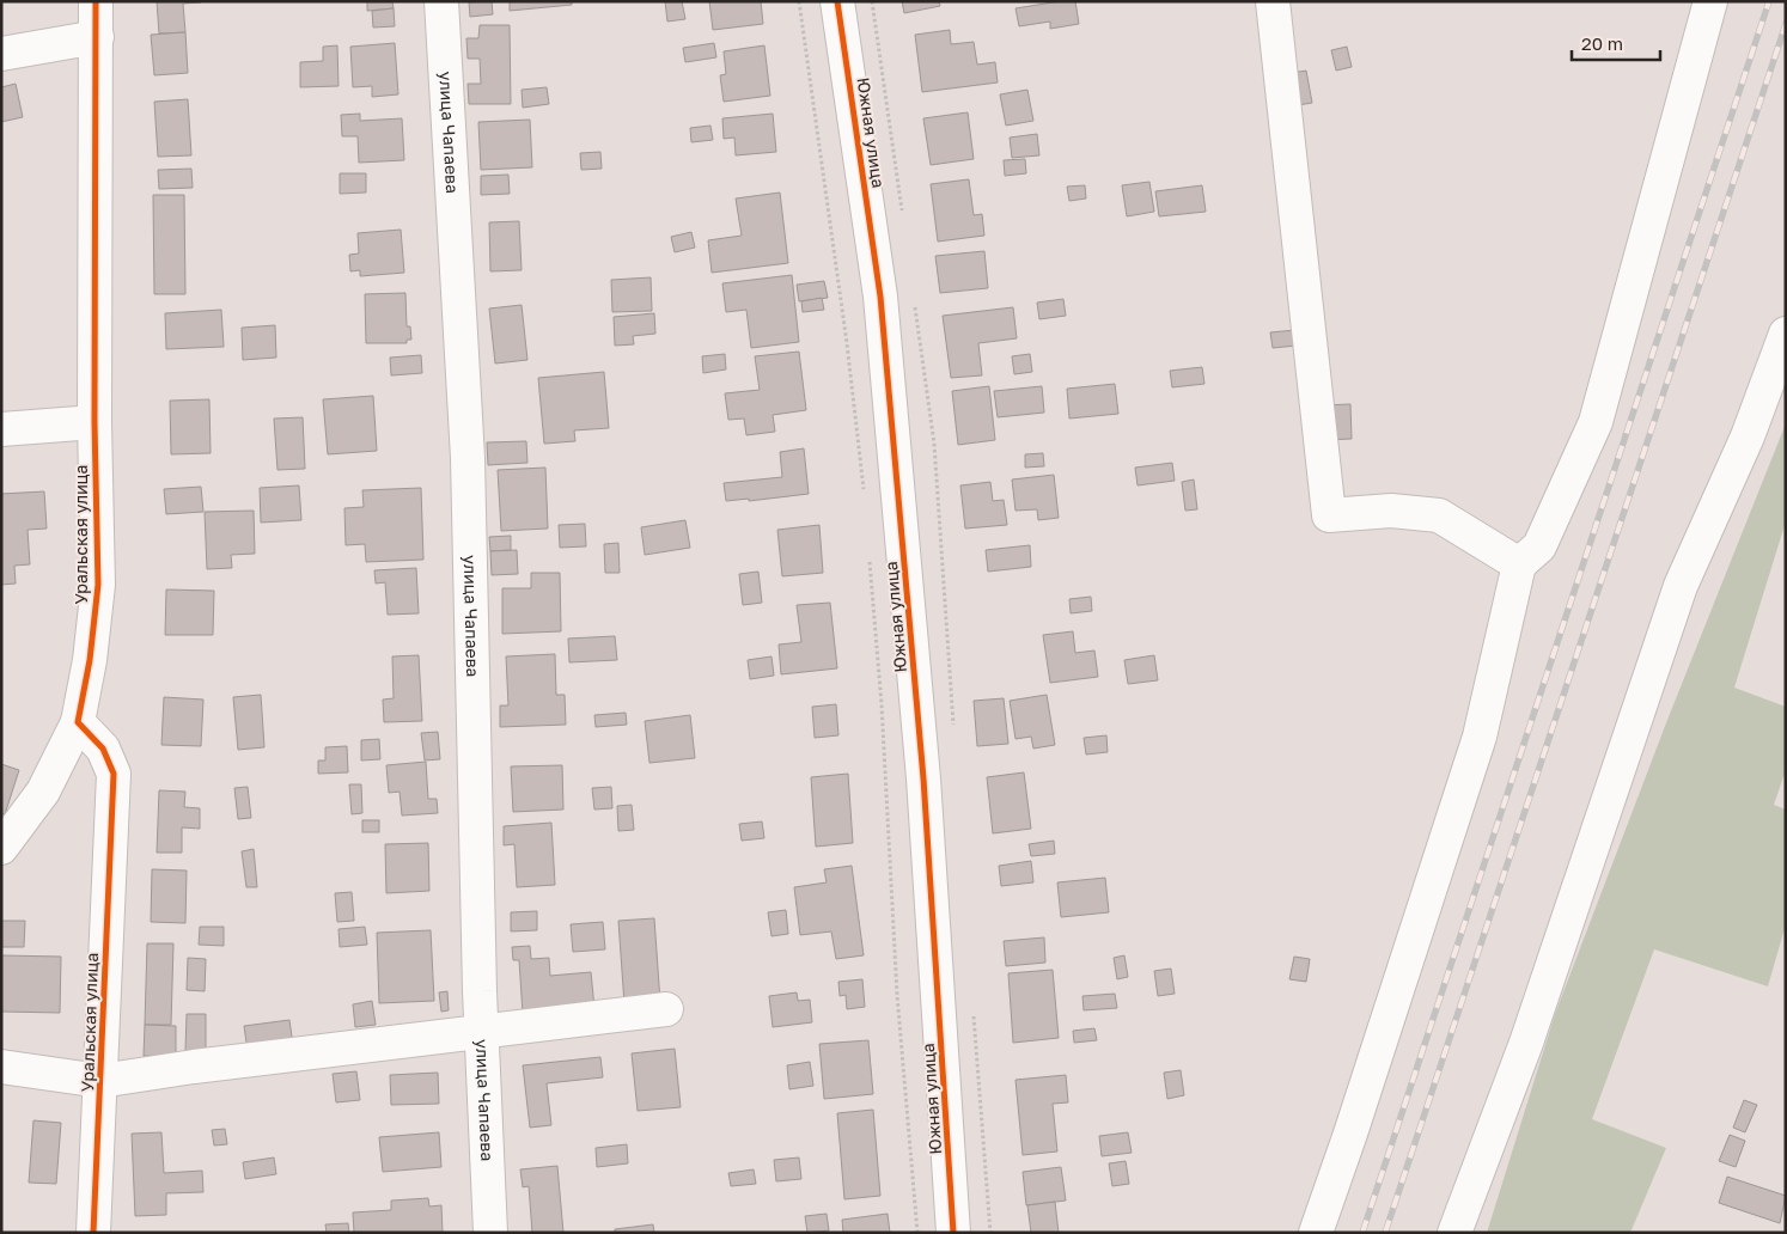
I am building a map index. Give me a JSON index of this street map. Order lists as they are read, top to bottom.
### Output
{
  "streets": {
    "street": ["улица Чапаева", "Южная улица", "Уральская улица"]
  },
  "scale_bar": "20 m"
}
